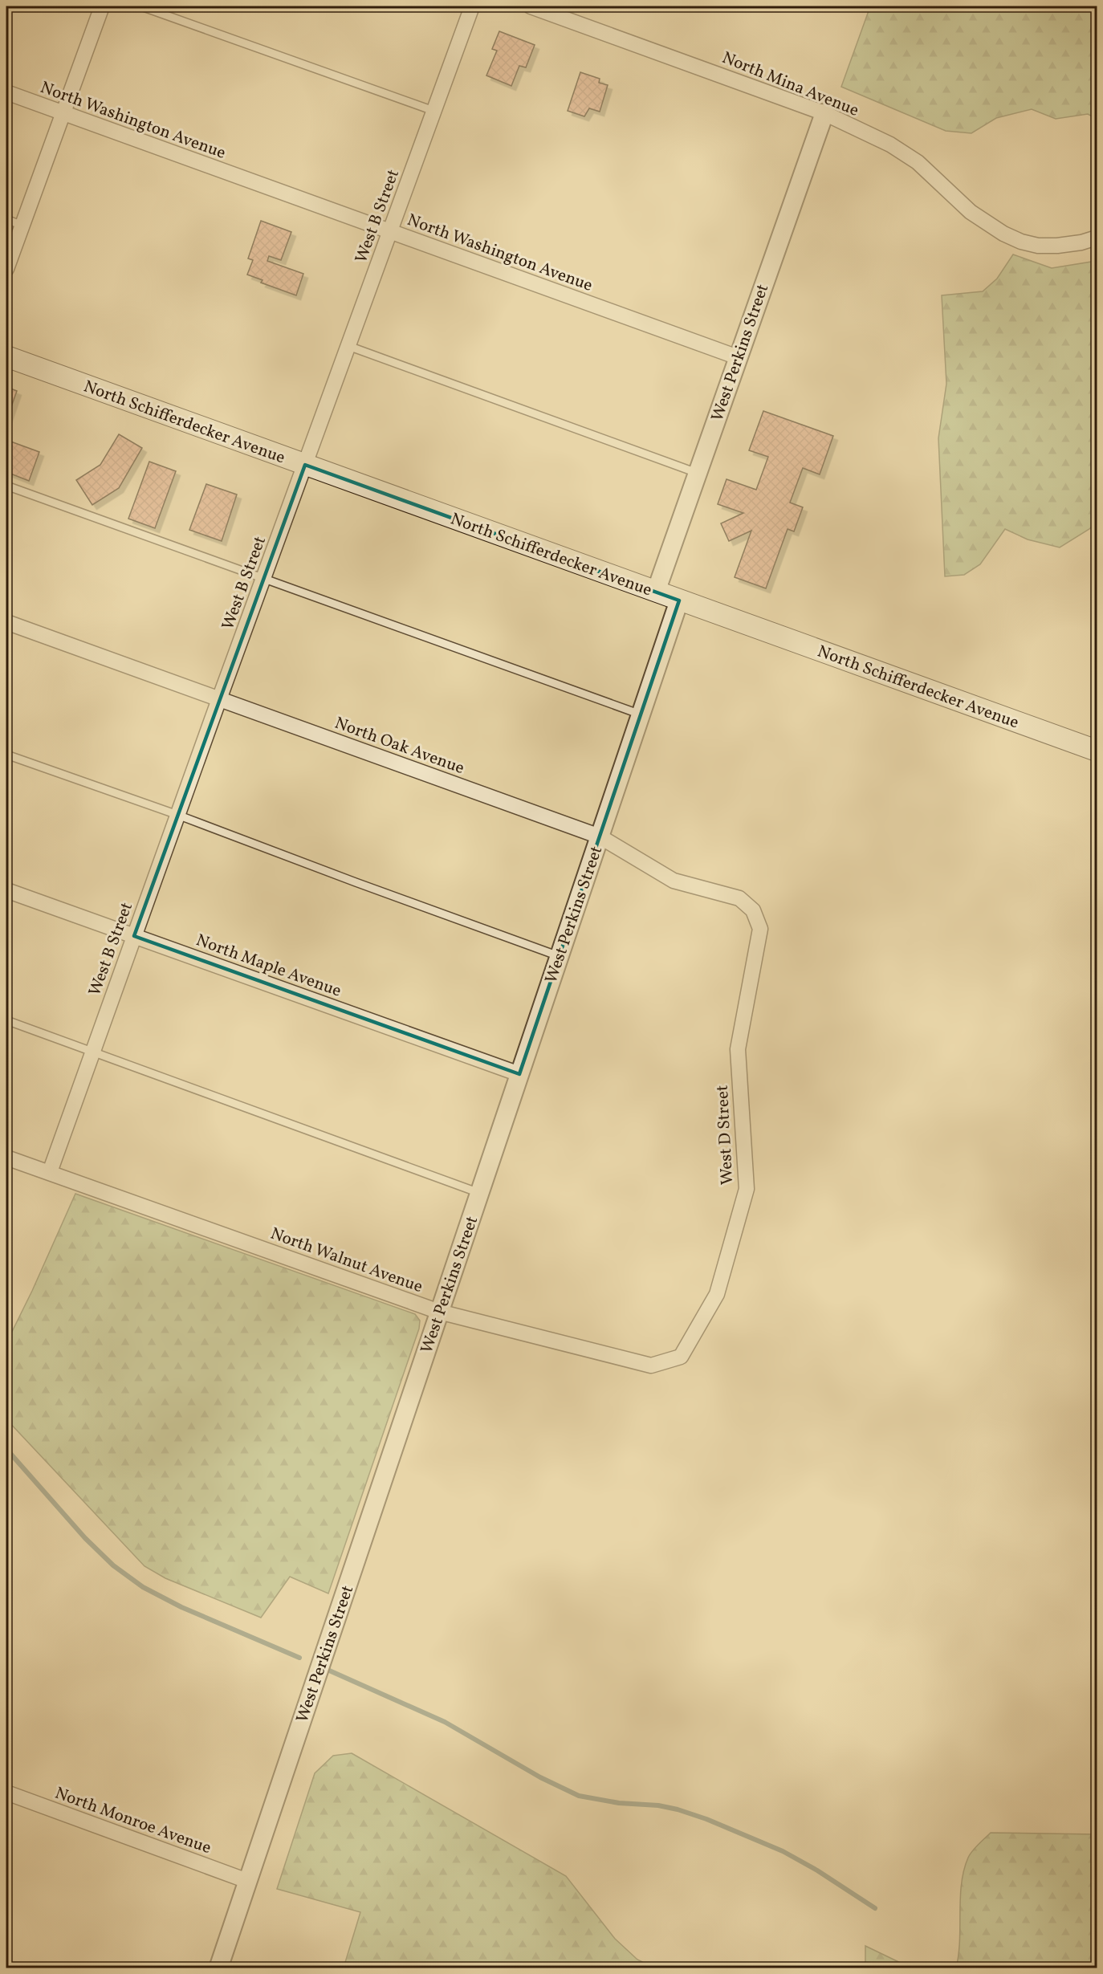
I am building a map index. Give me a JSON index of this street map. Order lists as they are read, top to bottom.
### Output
{
  "streets": {
    "main road": ["North Schifferdecker Avenue"],
    "street": [
      "North Mina Avenue",
      "North Washington Avenue",
      "West B Street",
      "West Perkins Street",
      "North Oak Avenue",
      "North Maple Avenue",
      "West D Street",
      "North Walnut Avenue",
      "North Monroe Avenue"
    ]
  },
  "crossings": [
    ["North Mina Avenue", "West Perkins Street"],
    ["North Washington Avenue", "West B Street"],
    ["North Washington Avenue", "West Perkins Street"],
    ["West B Street", "North Schifferdecker Avenue"],
    ["West B Street", "North Oak Avenue"],
    ["West B Street", "North Maple Avenue"],
    ["West B Street", "North Walnut Avenue"],
    ["West Perkins Street", "North Schifferdecker Avenue"],
    ["West Perkins Street", "North Oak Avenue"],
    ["West Perkins Street", "North Maple Avenue"],
    ["West Perkins Street", "North Walnut Avenue"],
    ["West Perkins Street", "North Monroe Avenue"],
    ["North Oak Avenue", "West D Street"],
    ["West D Street", "North Walnut Avenue"]
  ]
}
